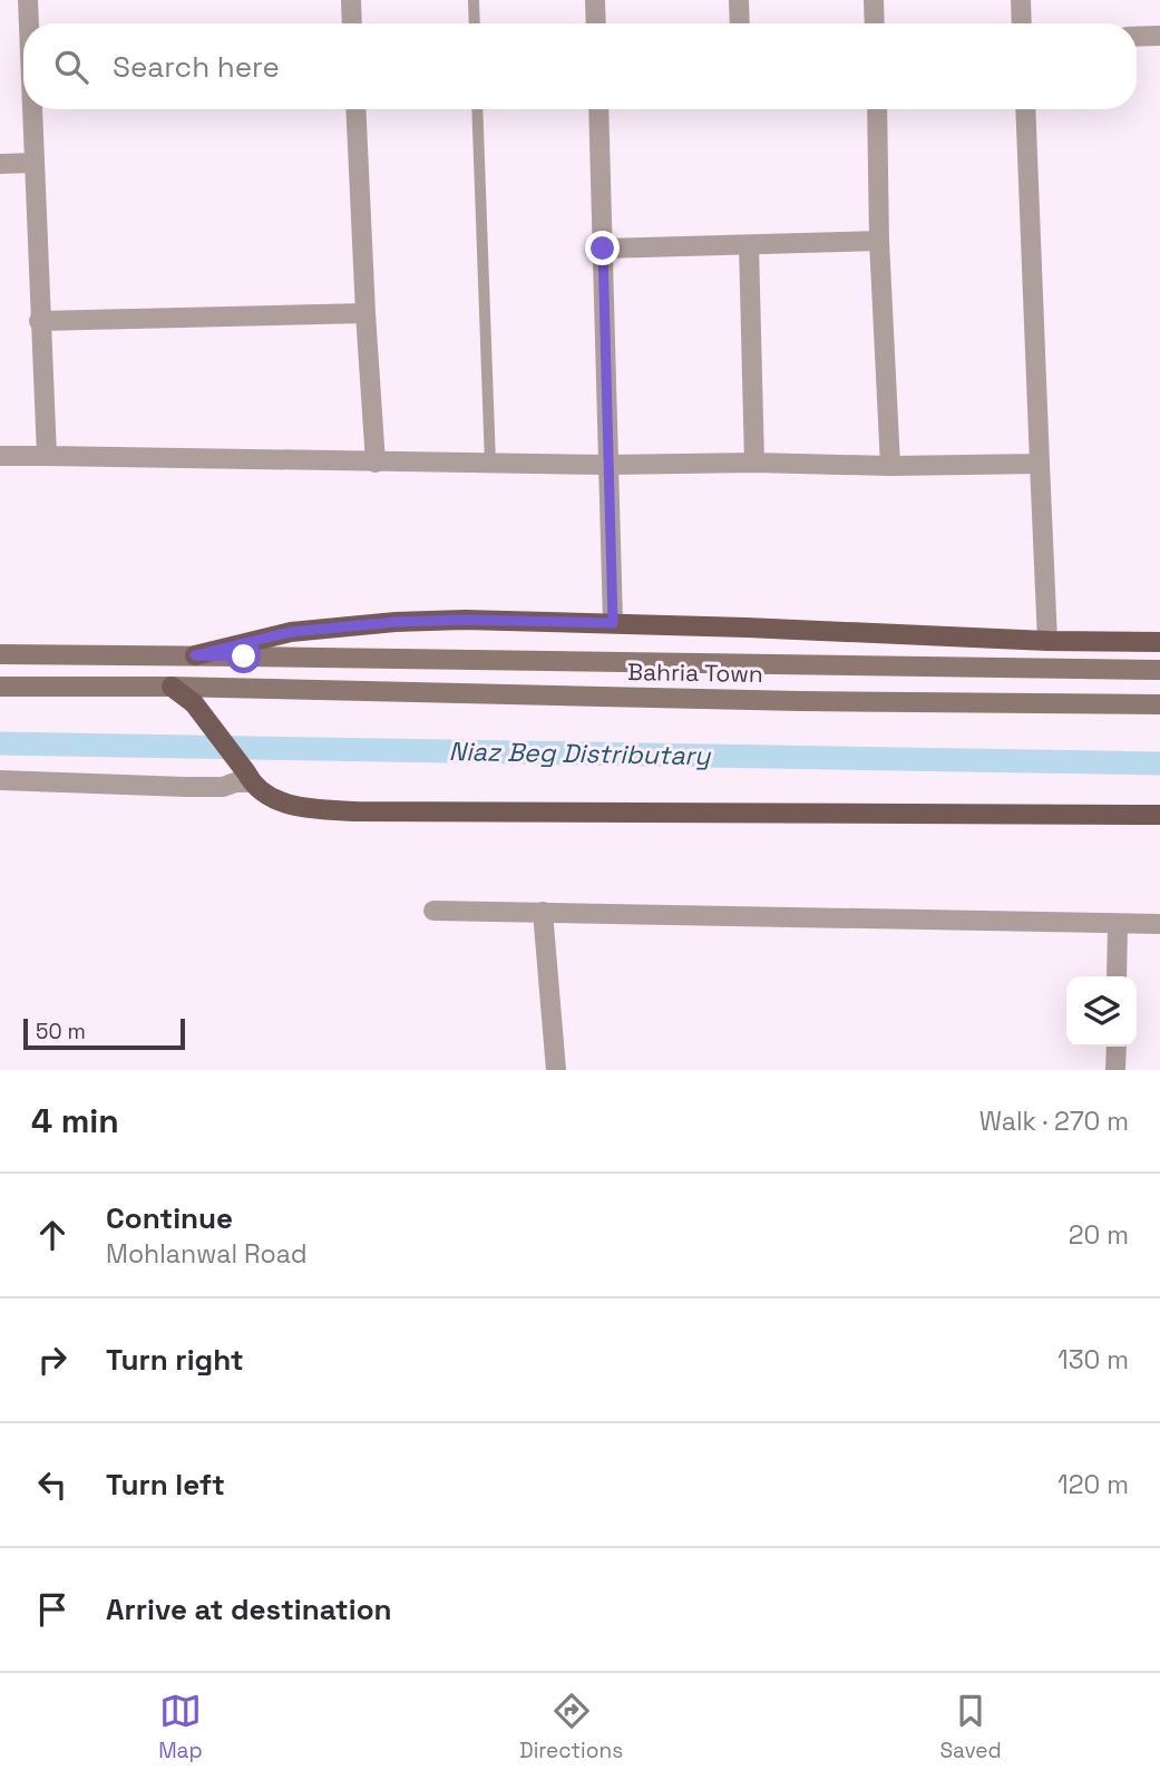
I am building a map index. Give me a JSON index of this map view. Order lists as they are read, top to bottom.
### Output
{
  "streets": {
    "main road": ["Bahria Town"]
  },
  "water": ["Niaz Beg Distributary"],
  "scale_bar": "50 m",
  "page": {
    "search": "Search here",
    "scale": "50 m",
    "heading": ["4 min", "Walk · 270 m"],
    "list": [
      ["Continue", "Mohlanwal Road", "20 m"],
      ["Turn right", "130 m"],
      ["Turn left", "120 m"],
      "Arrive at destination"
    ],
    "nav": ["Map", "Directions", "Saved"]
  }
}
